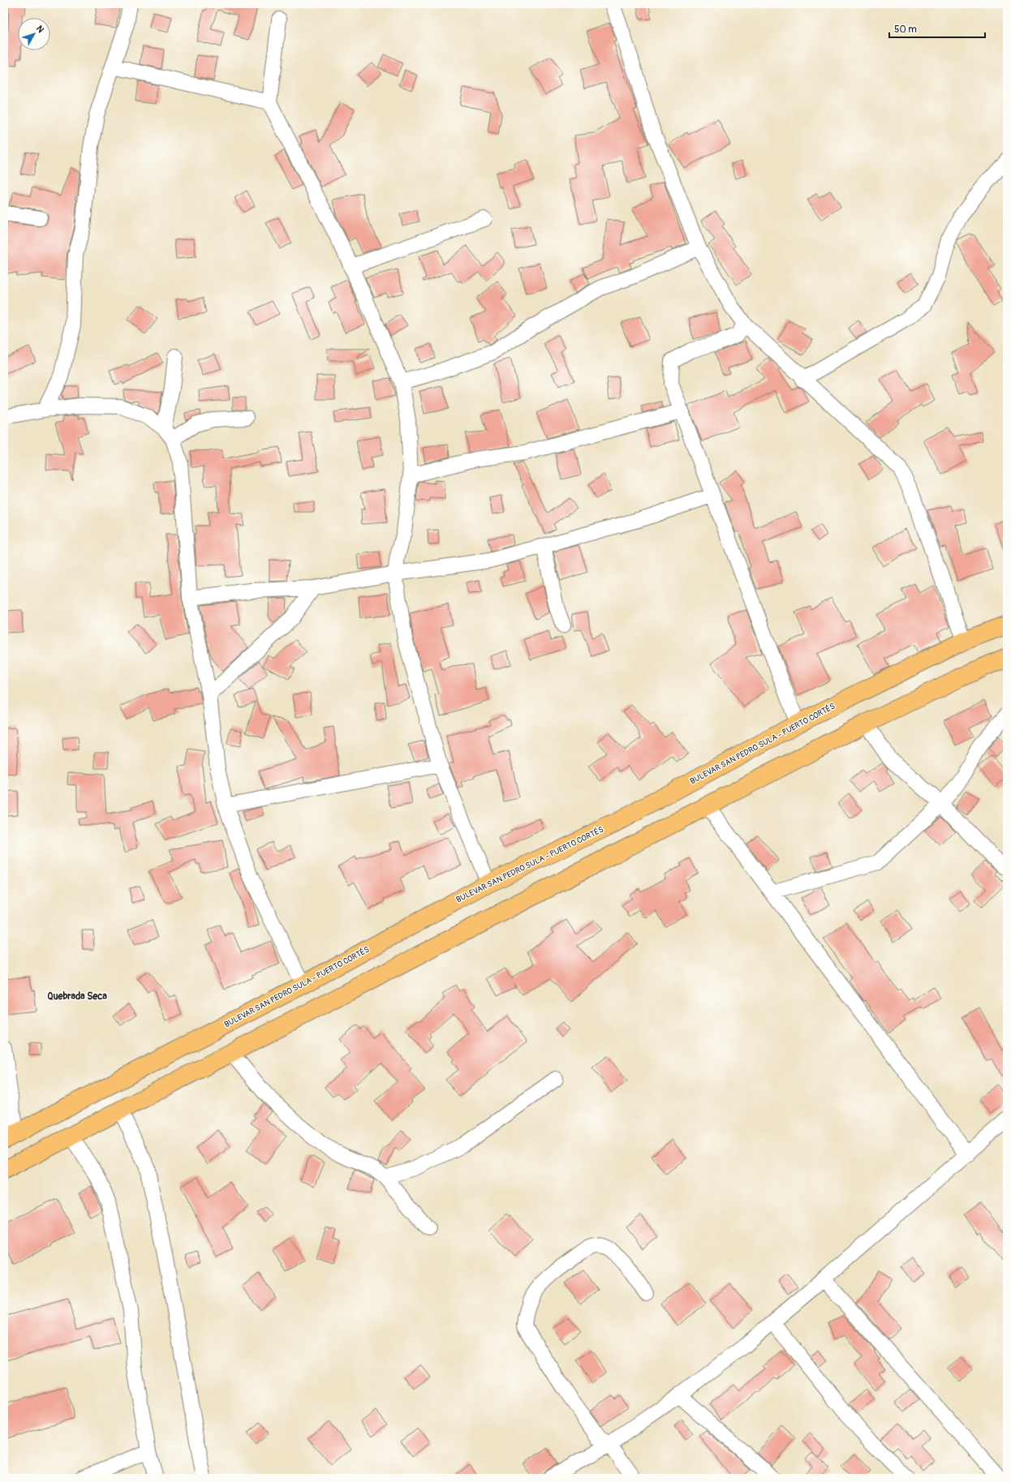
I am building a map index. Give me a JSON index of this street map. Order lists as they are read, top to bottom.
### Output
{
  "streets": {
    "highway": ["BULEVAR SAN PEDRO SULA - PUERTO CORTÉS"]
  },
  "districts": ["Quebrada Seca"],
  "scale_bar": "50 m",
  "north": "top right"
}
